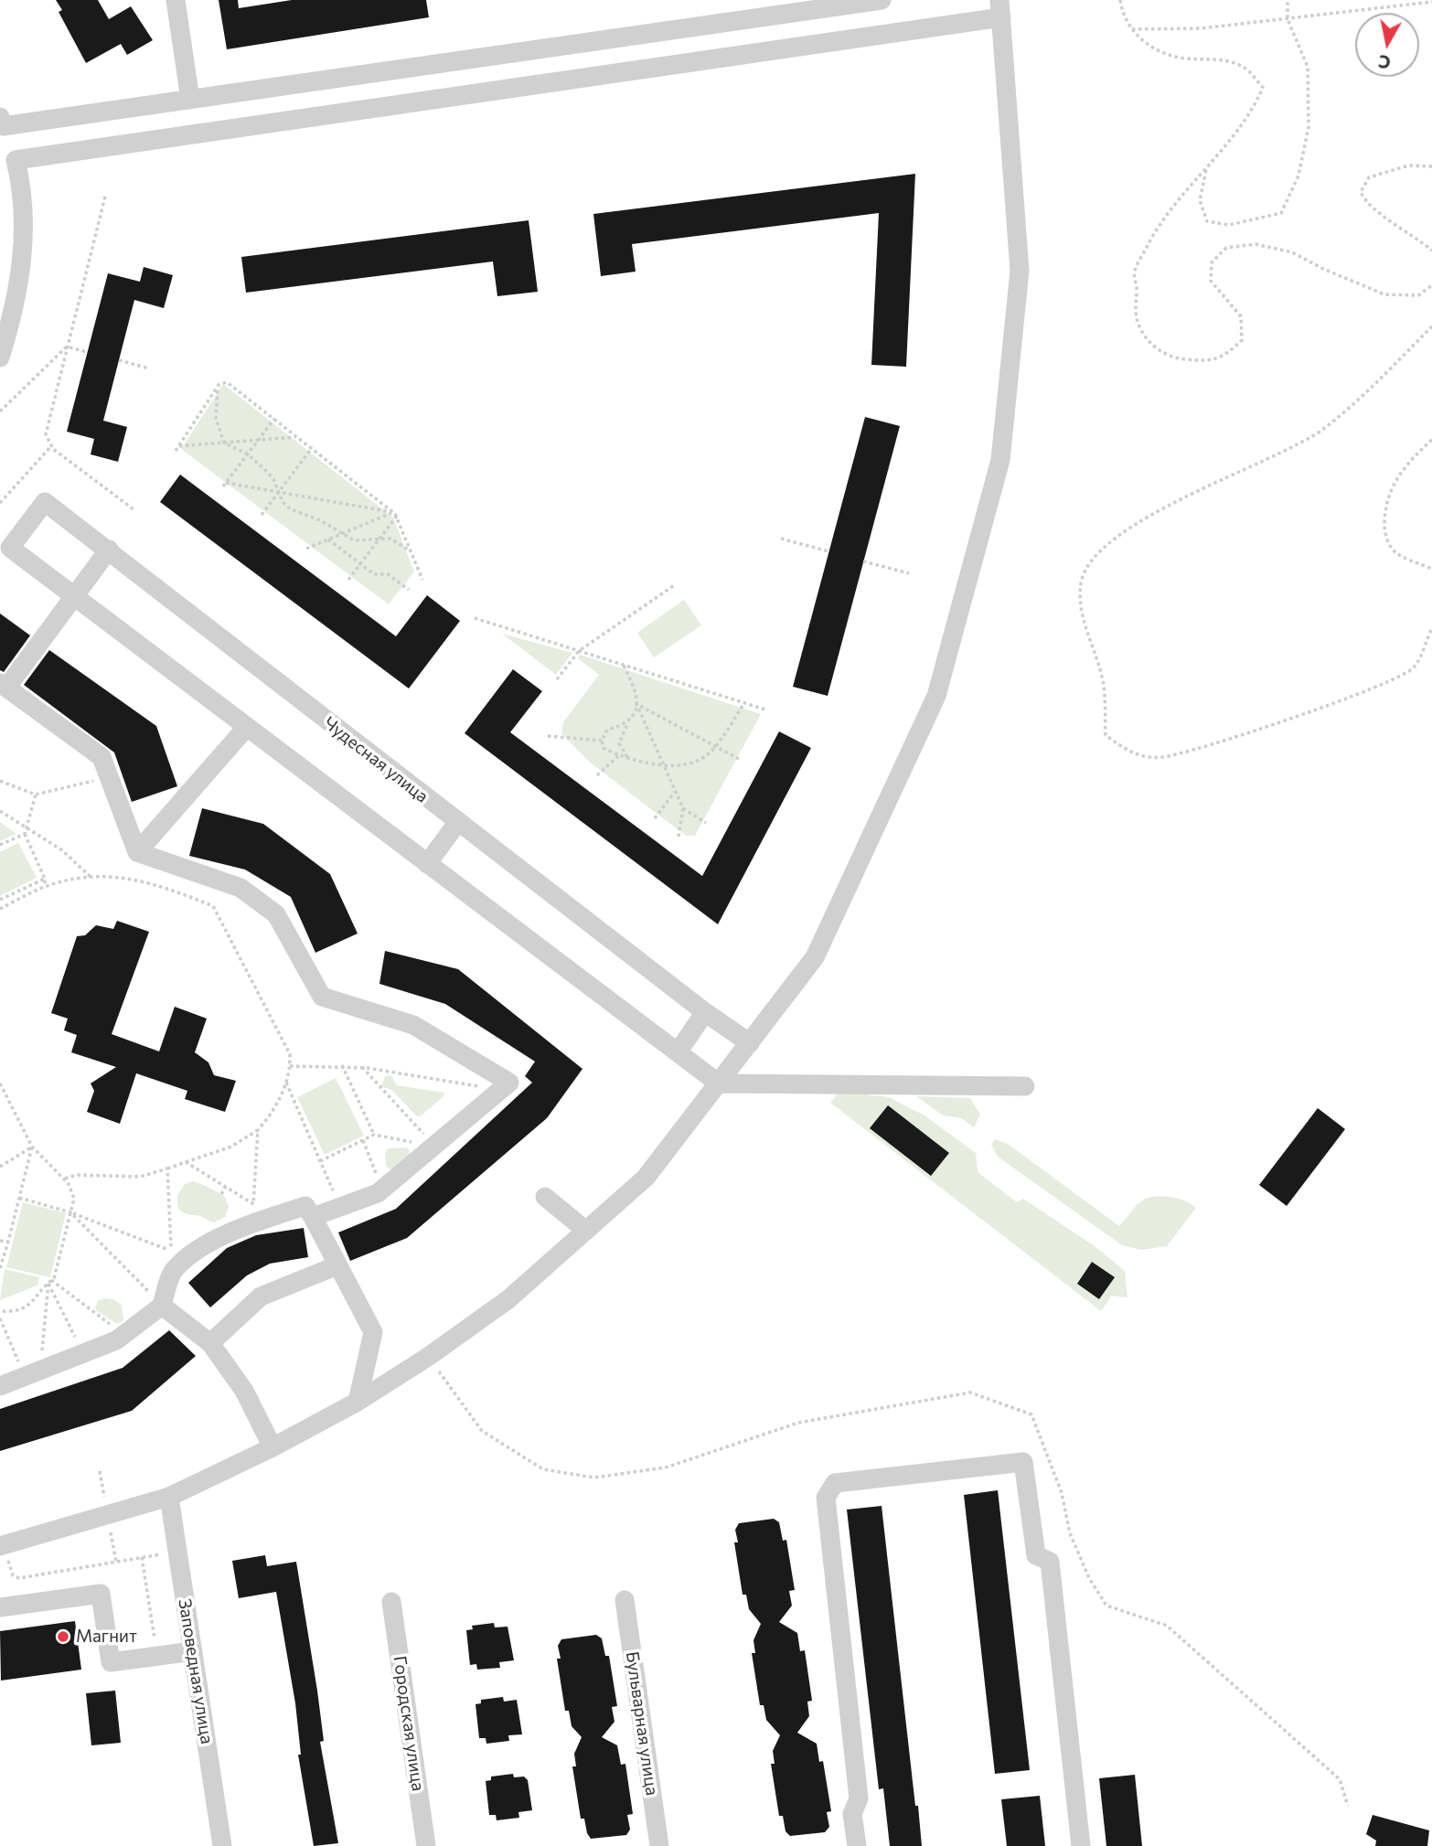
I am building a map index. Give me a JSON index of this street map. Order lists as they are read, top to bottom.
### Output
{
  "streets": {
    "street": [
      "Чудесная улица",
      "Заповедная улица",
      "Городская улица",
      "Бульварная улица"
    ]
  },
  "places": ["Магнит"],
  "north": "bottom"
}
